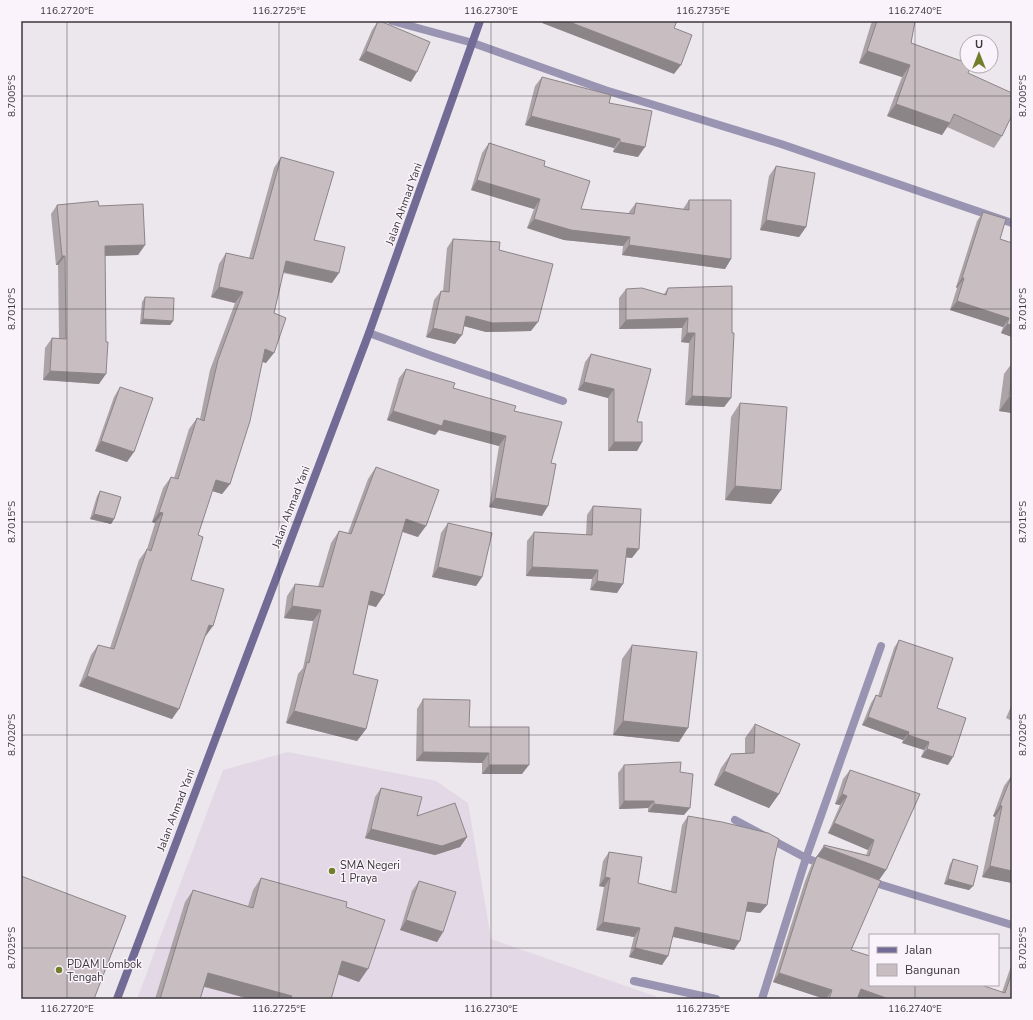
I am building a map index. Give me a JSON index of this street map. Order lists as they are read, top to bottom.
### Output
{
  "streets": {
    "street": ["Jalan Ahmad Yani"]
  },
  "places": ["SMA Negeri 1 Praya", "PDAM Lombok Tengah"],
  "legend": ["Jalan", "Bangunan"],
  "north": "top",
  "coordinates": [
    "116.2720°E",
    "116.2725°E",
    "116.2730°E",
    "116.2735°E",
    "116.2740°E",
    "8.7005°S",
    "8.7010°S",
    "8.7015°S",
    "8.7020°S",
    "8.7025°S"
  ]
}
